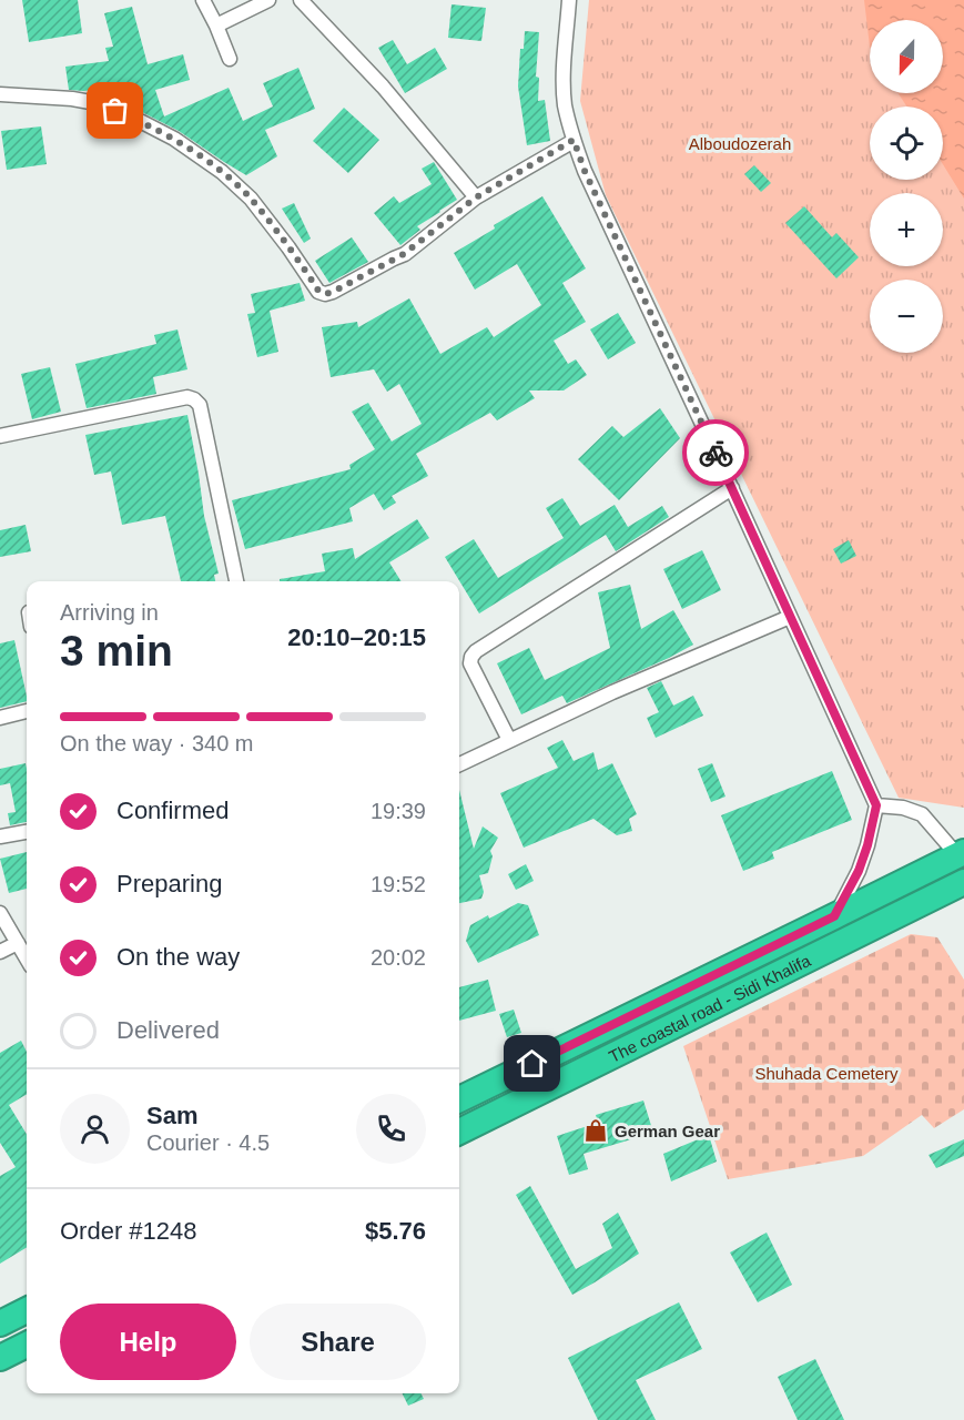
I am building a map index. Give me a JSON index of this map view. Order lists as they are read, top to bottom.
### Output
{
  "streets": {
    "highway": ["The coastal road - Sidi Khalifa"]
  },
  "parks": ["Alboudozerah", "Shuhada Cemetery"],
  "places": {
    "shop": ["German Gear"]
  },
  "north": "bottom",
  "page": {
    "map_buttons": ["+", "−"],
    "heading": ["3 min", "Arriving in", "20:10–20:15"],
    "panel": [
      "Sam",
      "Courier · 4.5",
      "Order #1248",
      "$5.76"
    ],
    "bar": "On the way · 340 m",
    "list": [
      ["Confirmed", "19:39"],
      ["Preparing", "19:52"],
      ["On the way", "20:02"],
      "Delivered"
    ],
    "buttons": ["Help", "Share"]
  }
}
